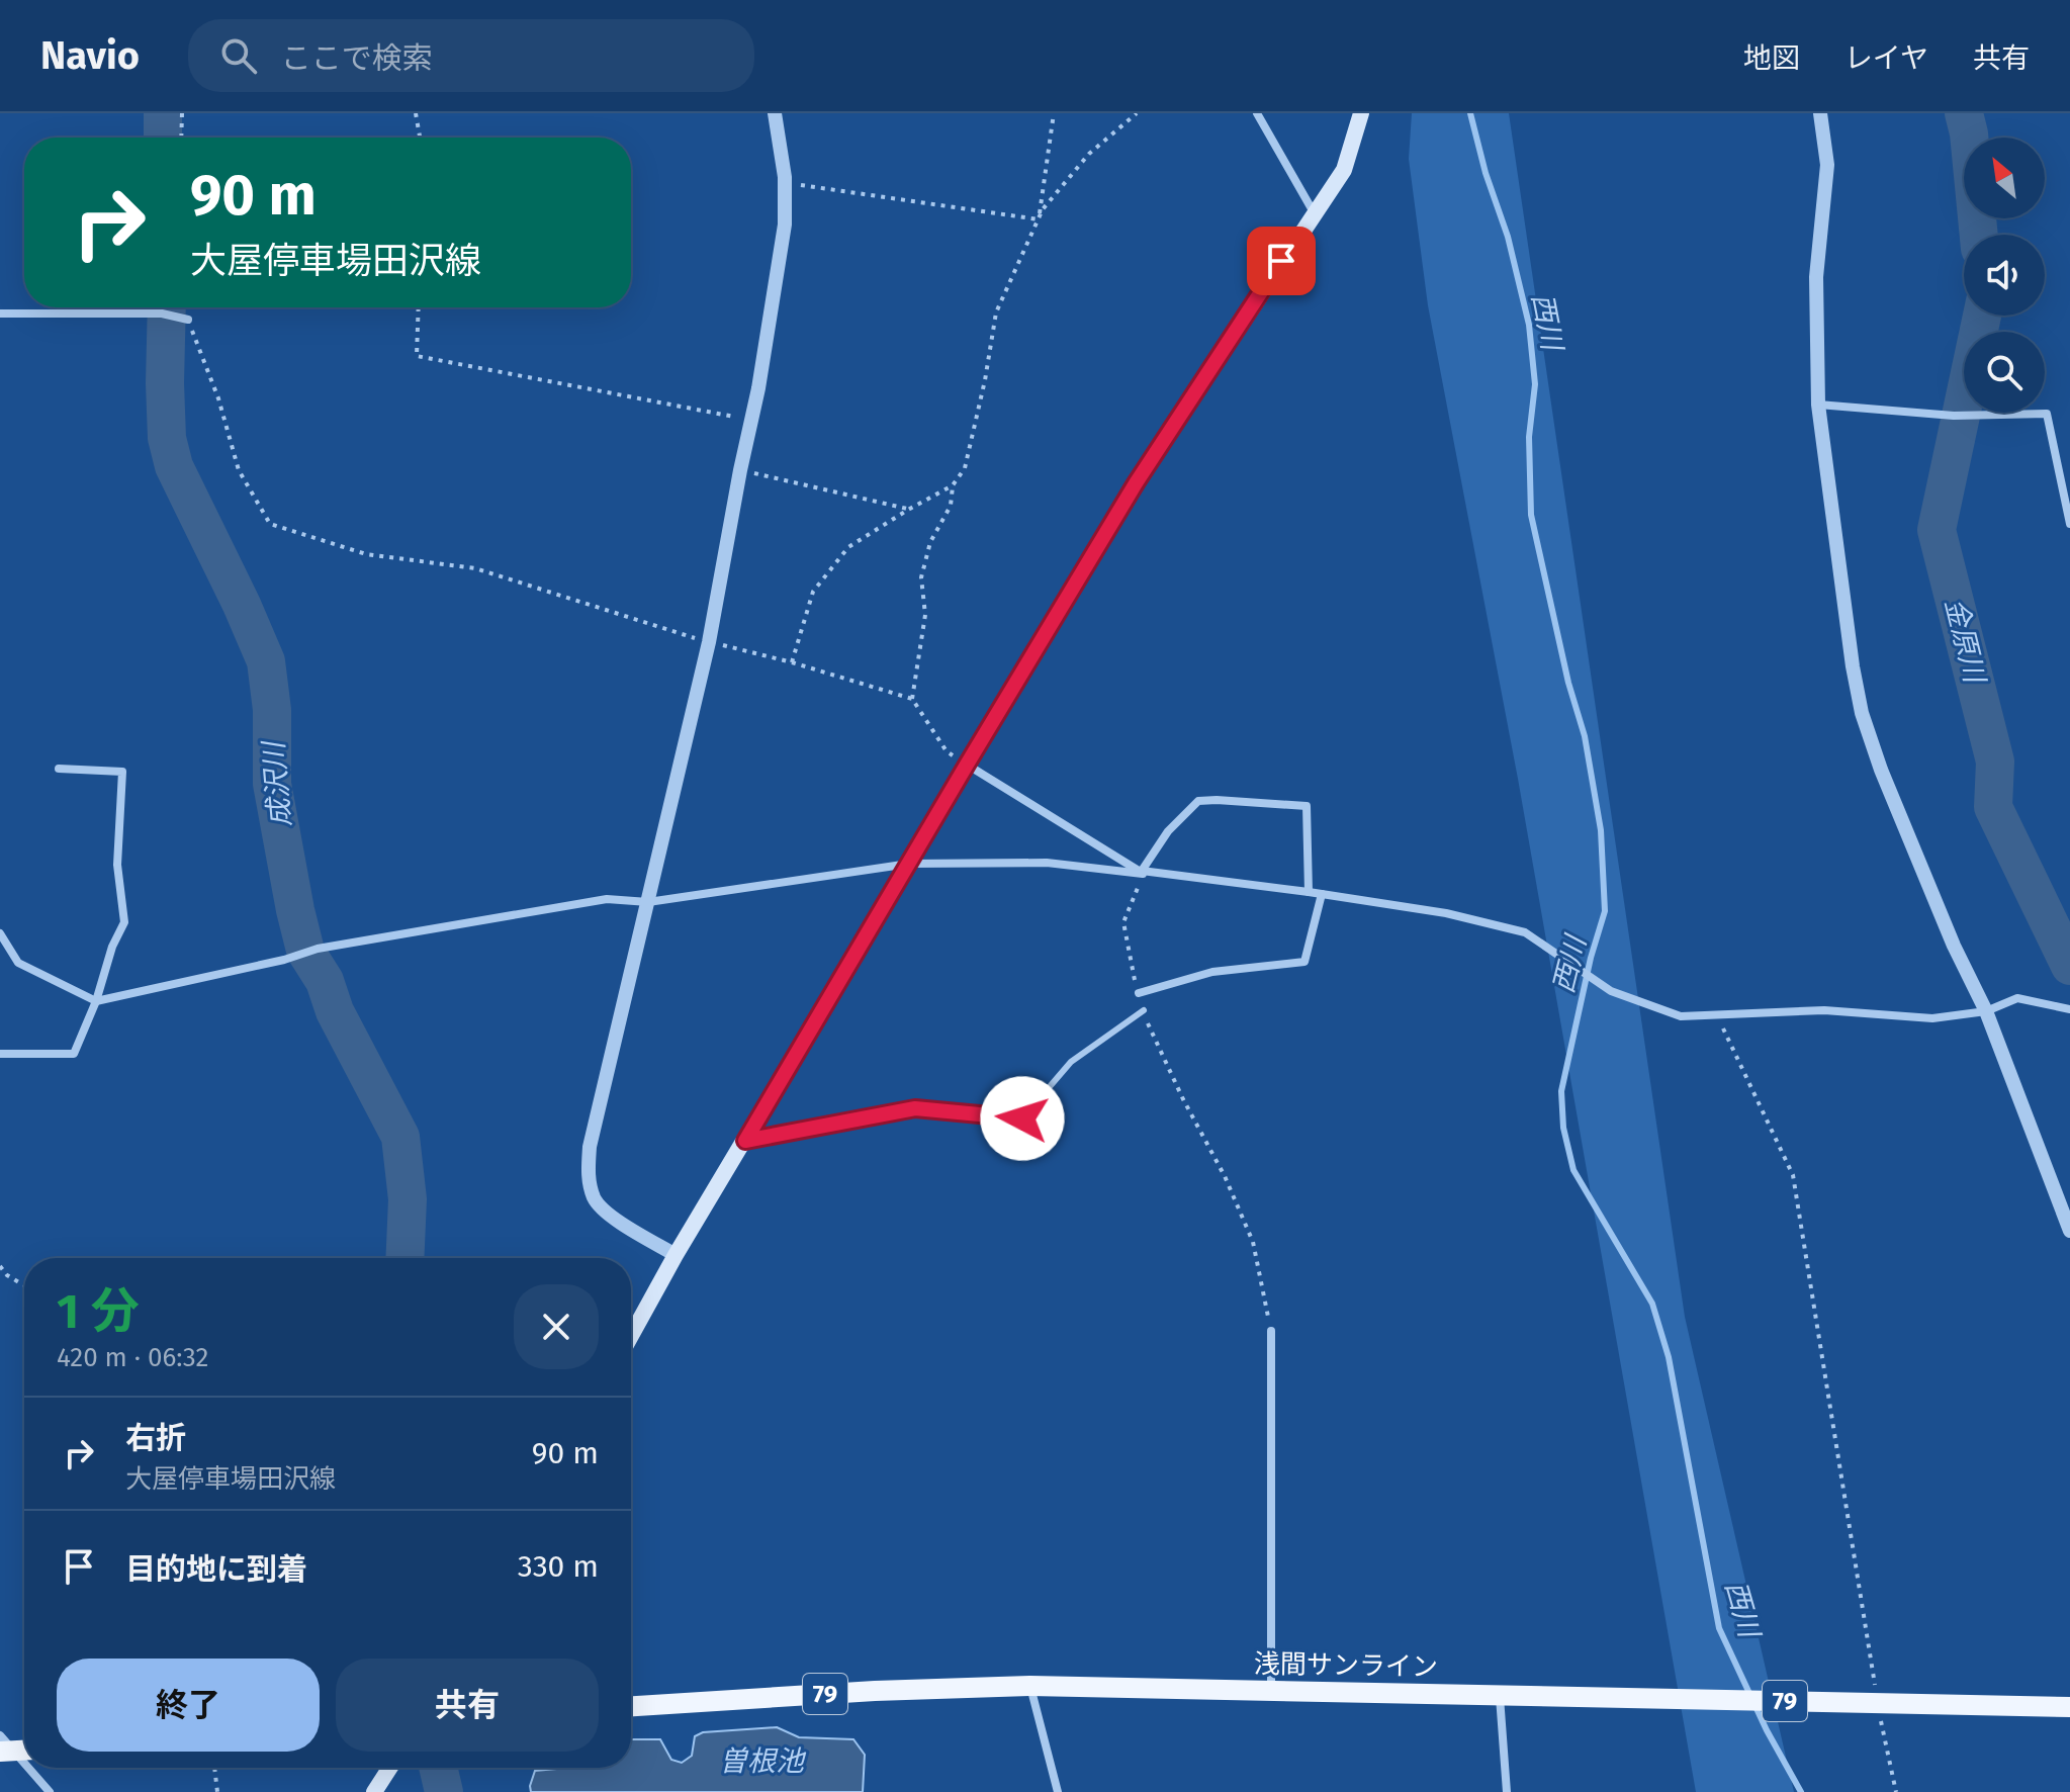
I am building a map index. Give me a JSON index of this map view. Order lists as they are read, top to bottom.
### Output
{
  "streets": {
    "main road": ["浅間サンライン", "79"]
  },
  "water": [
    "西川",
    "金原川",
    "成沢川",
    "曽根池"
  ],
  "north": "top left",
  "page": {
    "header": "Navio",
    "search": "ここで検索",
    "nav": ["地図", "レイヤ", "共有"],
    "turn": ["90 m", "大屋停車場田沢線"],
    "heading": ["1 分", "420 m · 06:32"],
    "list": [
      {
        "name": "右折",
        "note": "大屋停車場田沢線",
        "value": "90 m"
      },
      {
        "name": "目的地に到着",
        "value": "330 m"
      }
    ],
    "buttons": ["終了", "共有"]
  }
}
